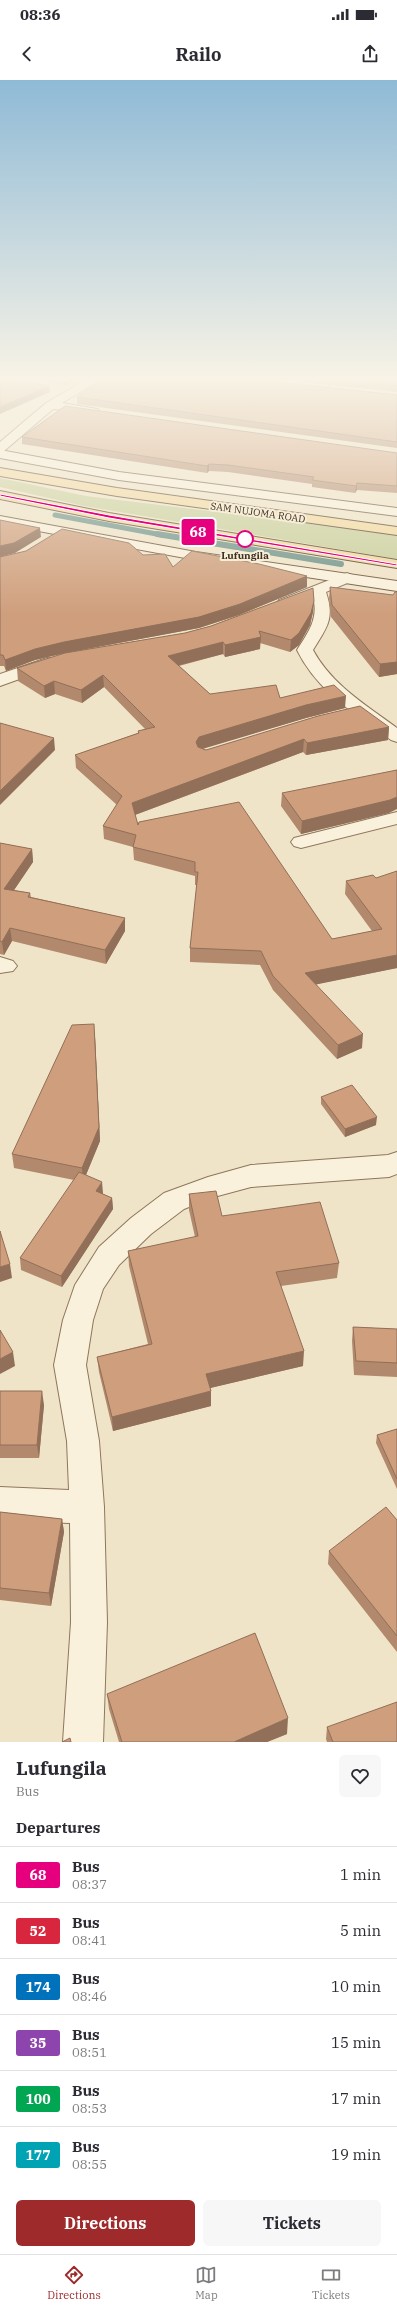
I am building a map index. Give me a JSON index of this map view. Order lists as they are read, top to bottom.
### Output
{
  "streets": {
    "main road": ["SAM NUJOMA ROAD"]
  },
  "places": ["Lufungila"],
  "lines": ["bus line 68"],
  "page": {
    "status": "08:36",
    "header": "Railo",
    "on_map": "68",
    "heading": [
      ["Lufungila", "Bus"],
      "Departures"
    ],
    "list": [
      {
        "mark": "68",
        "name": "Bus",
        "note": "08:37",
        "value": "1 min"
      },
      {
        "mark": "52",
        "name": "Bus",
        "note": "08:41",
        "value": "5 min"
      },
      {
        "mark": "174",
        "name": "Bus",
        "note": "08:46",
        "value": "10 min"
      },
      {
        "mark": "35",
        "name": "Bus",
        "note": "08:51",
        "value": "15 min"
      },
      {
        "mark": "100",
        "name": "Bus",
        "note": "08:53",
        "value": "17 min"
      },
      {
        "mark": "177",
        "name": "Bus",
        "note": "08:55",
        "value": "19 min"
      }
    ],
    "buttons": ["Directions", "Tickets"],
    "tabs": ["Directions", "Map", "Tickets"]
  }
}
